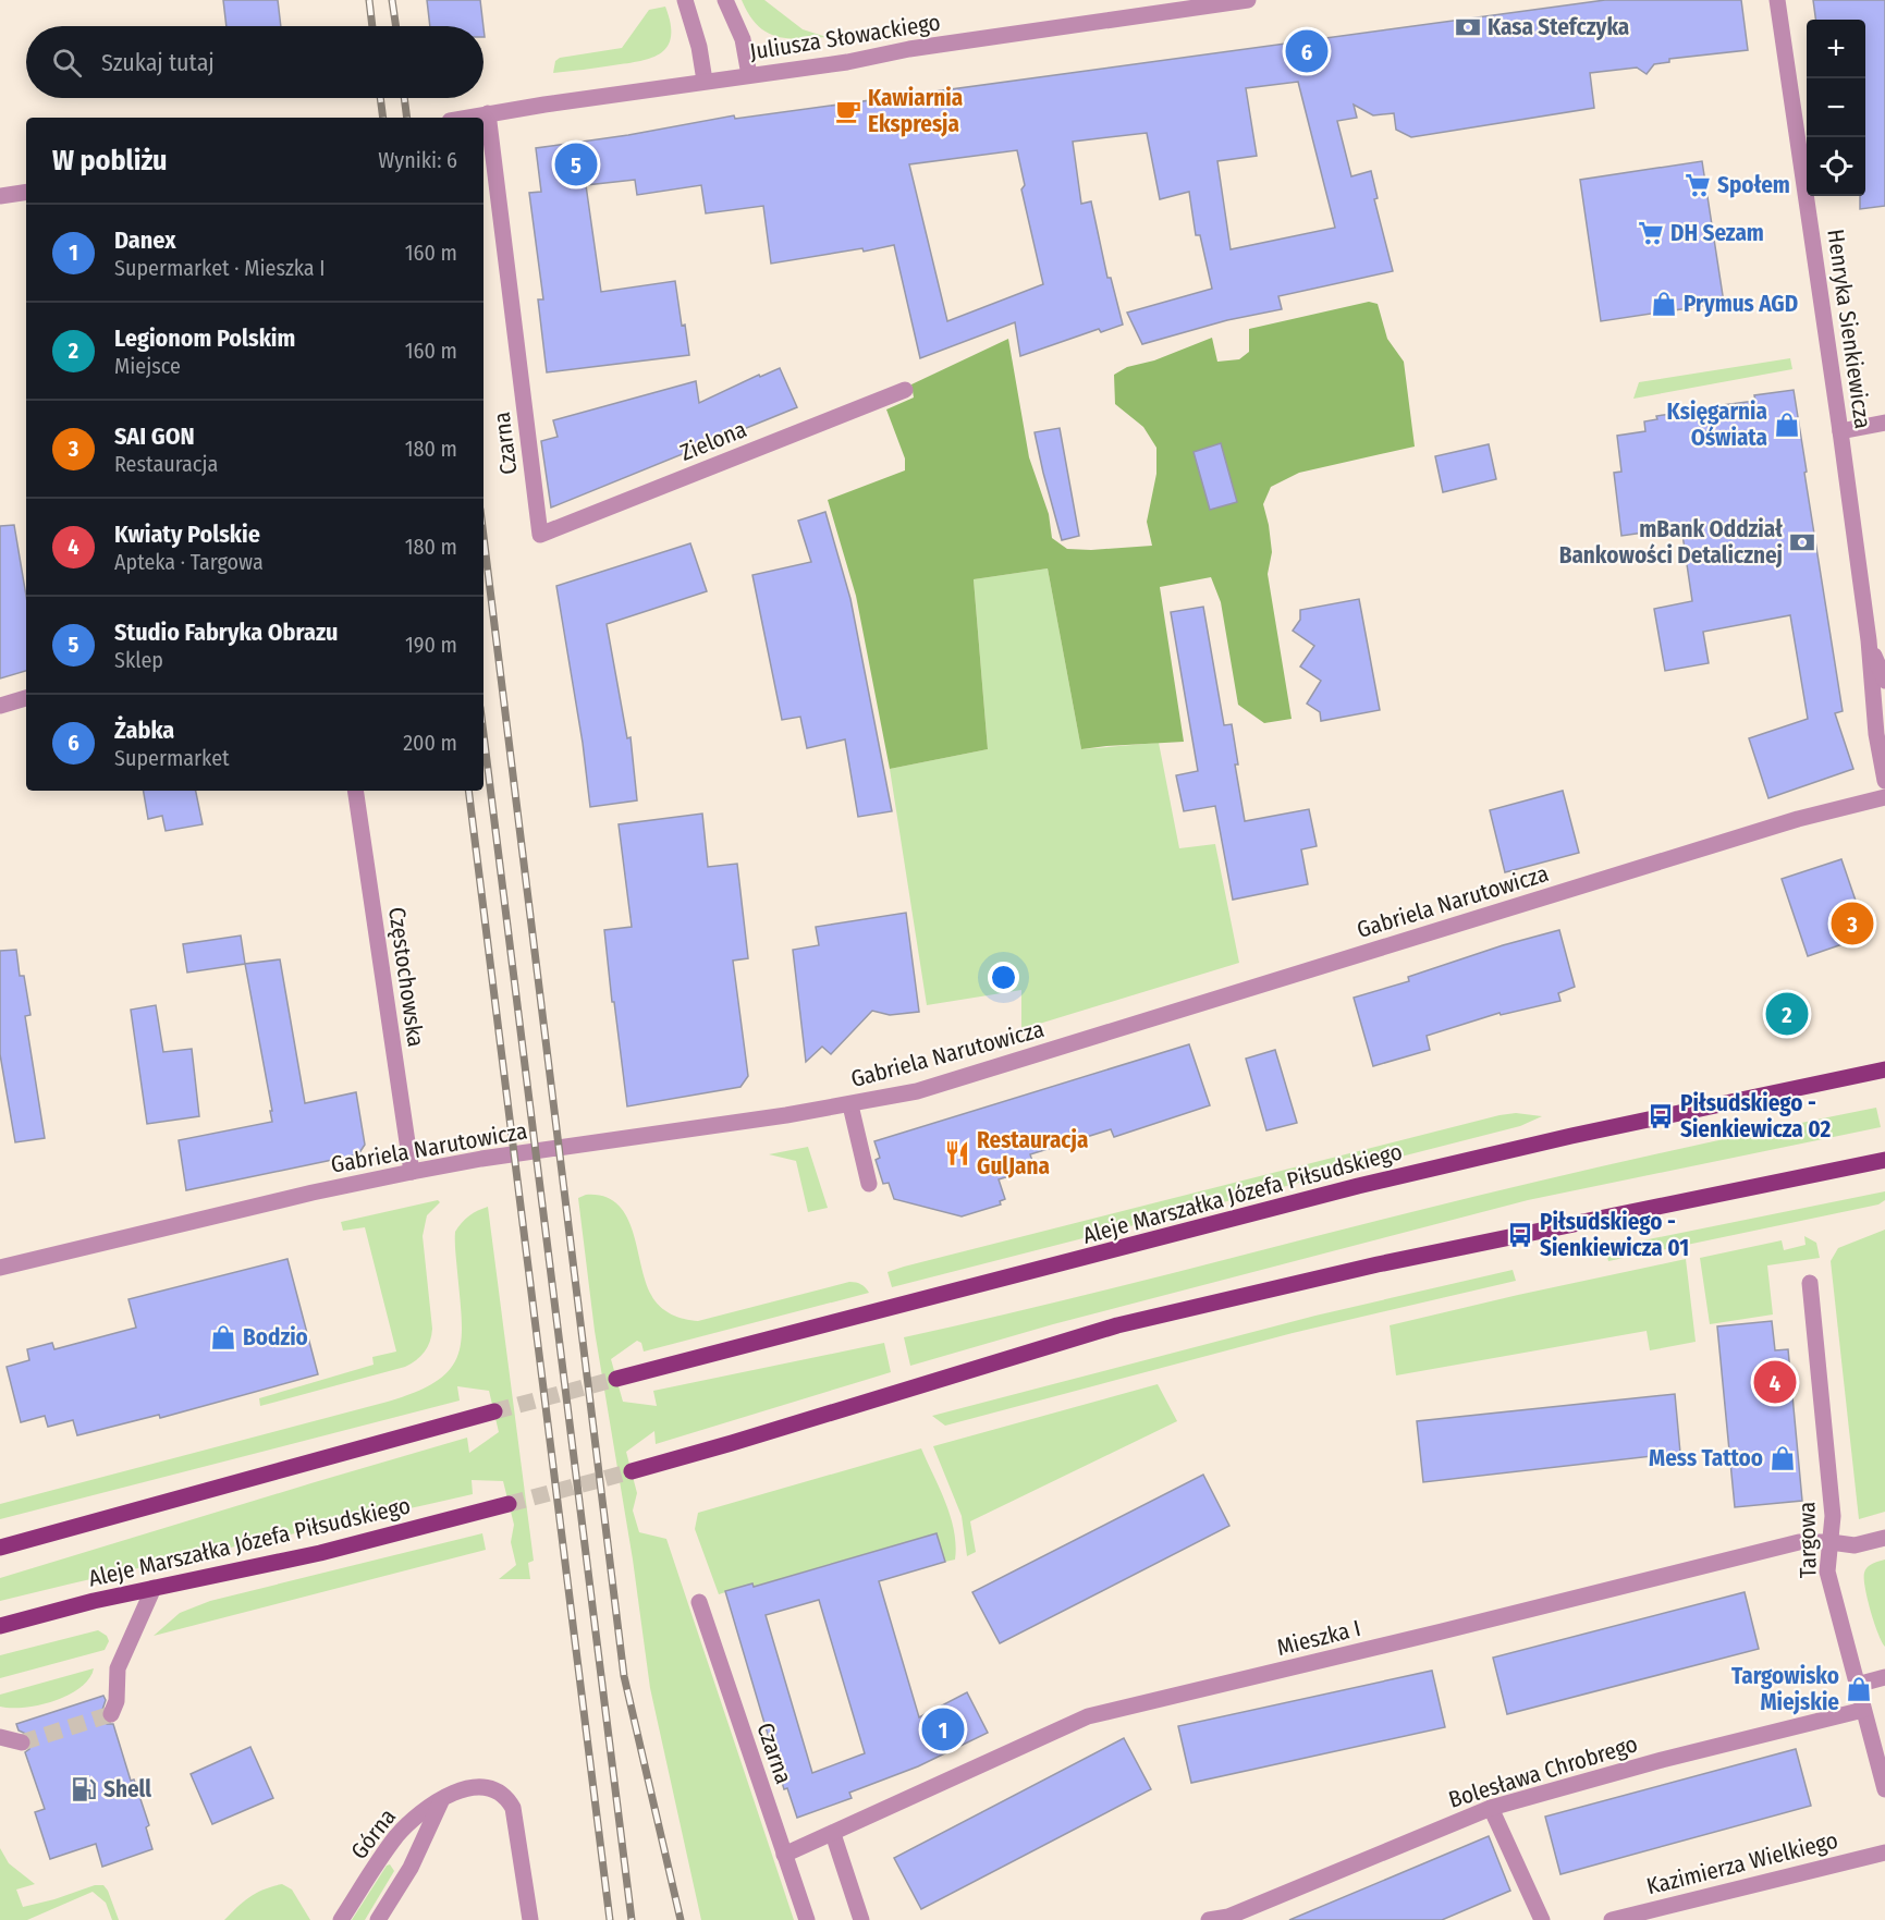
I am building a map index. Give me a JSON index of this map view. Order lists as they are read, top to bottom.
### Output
{
  "streets": {
    "main road": ["Aleje Marszałka Józefa Piłsudskiego"],
    "street": [
      "Juliusza Słowackiego",
      "Henryka Sienkiewicza",
      "Zielona",
      "Czarna",
      "Gabriela Narutowicza",
      "Częstochowska",
      "Targowa",
      "Mieszka I",
      "Bolesława Chrobrego",
      "Górna",
      "Kazimierza Wielkiego"
    ]
  },
  "crossings": [
    ["Juliusza Słowackiego", "Czarna"],
    ["Zielona", "Czarna"],
    ["Czarna", "Mieszka I"],
    ["Gabriela Narutowicza", "Częstochowska"],
    ["Targowa", "Mieszka I"],
    ["Targowa", "Bolesława Chrobrego"]
  ],
  "places": {
    "bank": ["Kasa Stefczyka", "mBank Oddział Bankowości Detalicznej"],
    "cafe": ["Kawiarnia Ekspresja"],
    "supermarket": ["Społem", "DH Sezam"],
    "shop": [
      "Prymus AGD",
      "Księgarnia Oświata",
      "Bodzio",
      "Mess Tattoo",
      "Targowisko Miejskie"
    ],
    "bus stop": ["Piłsudskiego - Sienkiewicza 02", "Piłsudskiego - Sienkiewicza 01"],
    "restaurant": ["Restauracja GulJana"],
    "fuel station": ["Shell"]
  },
  "page": {
    "map_buttons": ["+", "−"],
    "search": "Szukaj tutaj",
    "pins": [
      "6",
      "5",
      "3",
      "2",
      "4",
      "1"
    ],
    "heading": ["W pobliżu", "Wyniki: 6"],
    "list": [
      {
        "mark": "1",
        "name": "Danex",
        "note": "Supermarket · Mieszka I",
        "value": "160 m"
      },
      {
        "mark": "2",
        "name": "Legionom Polskim",
        "note": "Miejsce",
        "value": "160 m"
      },
      {
        "mark": "3",
        "name": "SAI GON",
        "note": "Restauracja",
        "value": "180 m"
      },
      {
        "mark": "4",
        "name": "Kwiaty Polskie",
        "note": "Apteka · Targowa",
        "value": "180 m"
      },
      {
        "mark": "5",
        "name": "Studio Fabryka Obrazu",
        "note": "Sklep",
        "value": "190 m"
      },
      {
        "mark": "6",
        "name": "Żabka",
        "note": "Supermarket",
        "value": "200 m"
      }
    ]
  }
}
